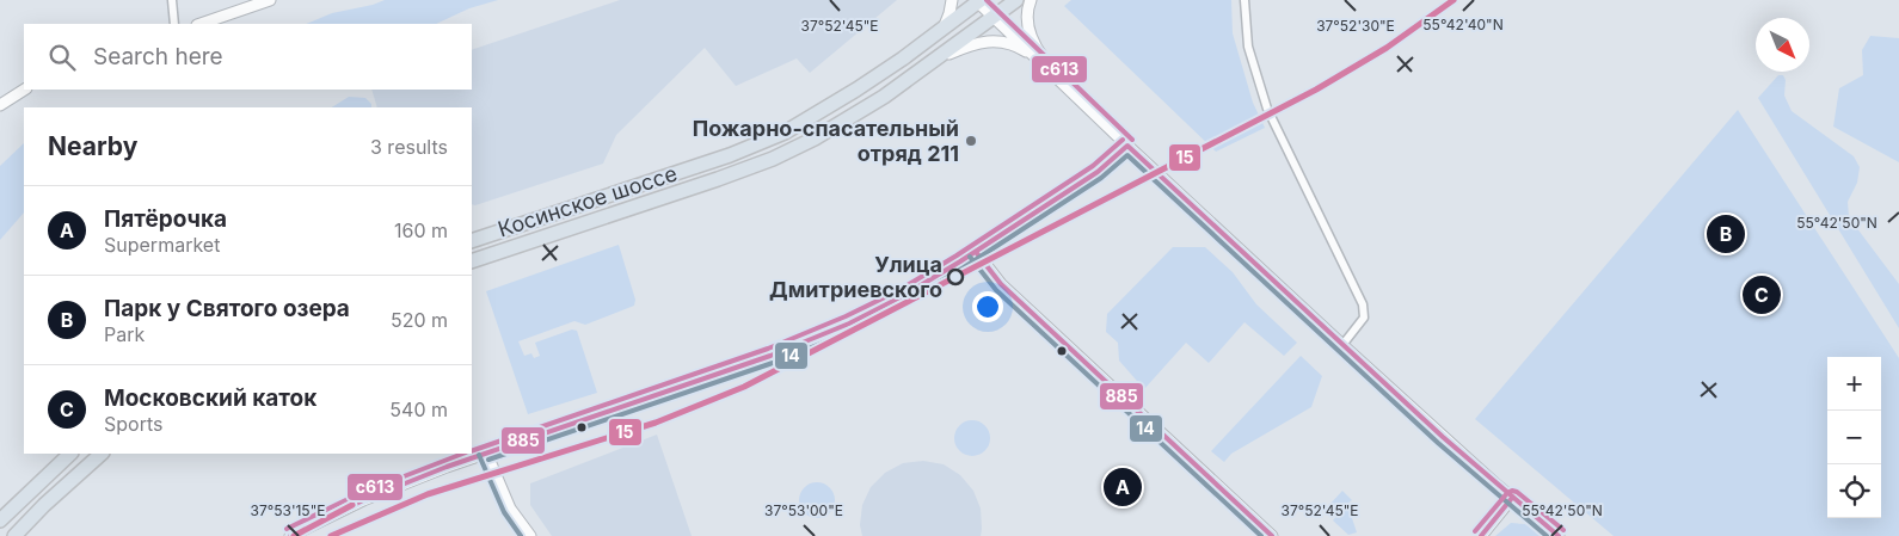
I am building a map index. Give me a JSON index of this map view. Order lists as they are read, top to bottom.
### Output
{
  "streets": {
    "highway": ["Косинское шоссе"]
  },
  "places": ["Пожарно-спасательный отряд 211", "Улица Дмитриевского"],
  "lines": [
    "transit line 15",
    "transit line с613",
    "transit line 885",
    "transit line 14"
  ],
  "north": "bottom right",
  "page": {
    "search": "Search here",
    "heading": ["Nearby", "3 results"],
    "list": [
      {
        "mark": "A",
        "name": "Пятёрочка",
        "note": "Supermarket",
        "value": "160 m"
      },
      {
        "mark": "B",
        "name": "Парк у Святого озера",
        "note": "Park",
        "value": "520 m"
      },
      {
        "mark": "C",
        "name": "Московский каток",
        "note": "Sports",
        "value": "540 m"
      }
    ],
    "pins": ["B", "C", "A"],
    "map_buttons": ["+", "−"]
  },
  "coordinates": [
    "55°42'40\"N",
    "37°52'45\"E",
    "37°52'30\"E",
    "55°42'50\"N",
    "37°53'15\"E",
    "37°53'00\"E"
  ]
}
